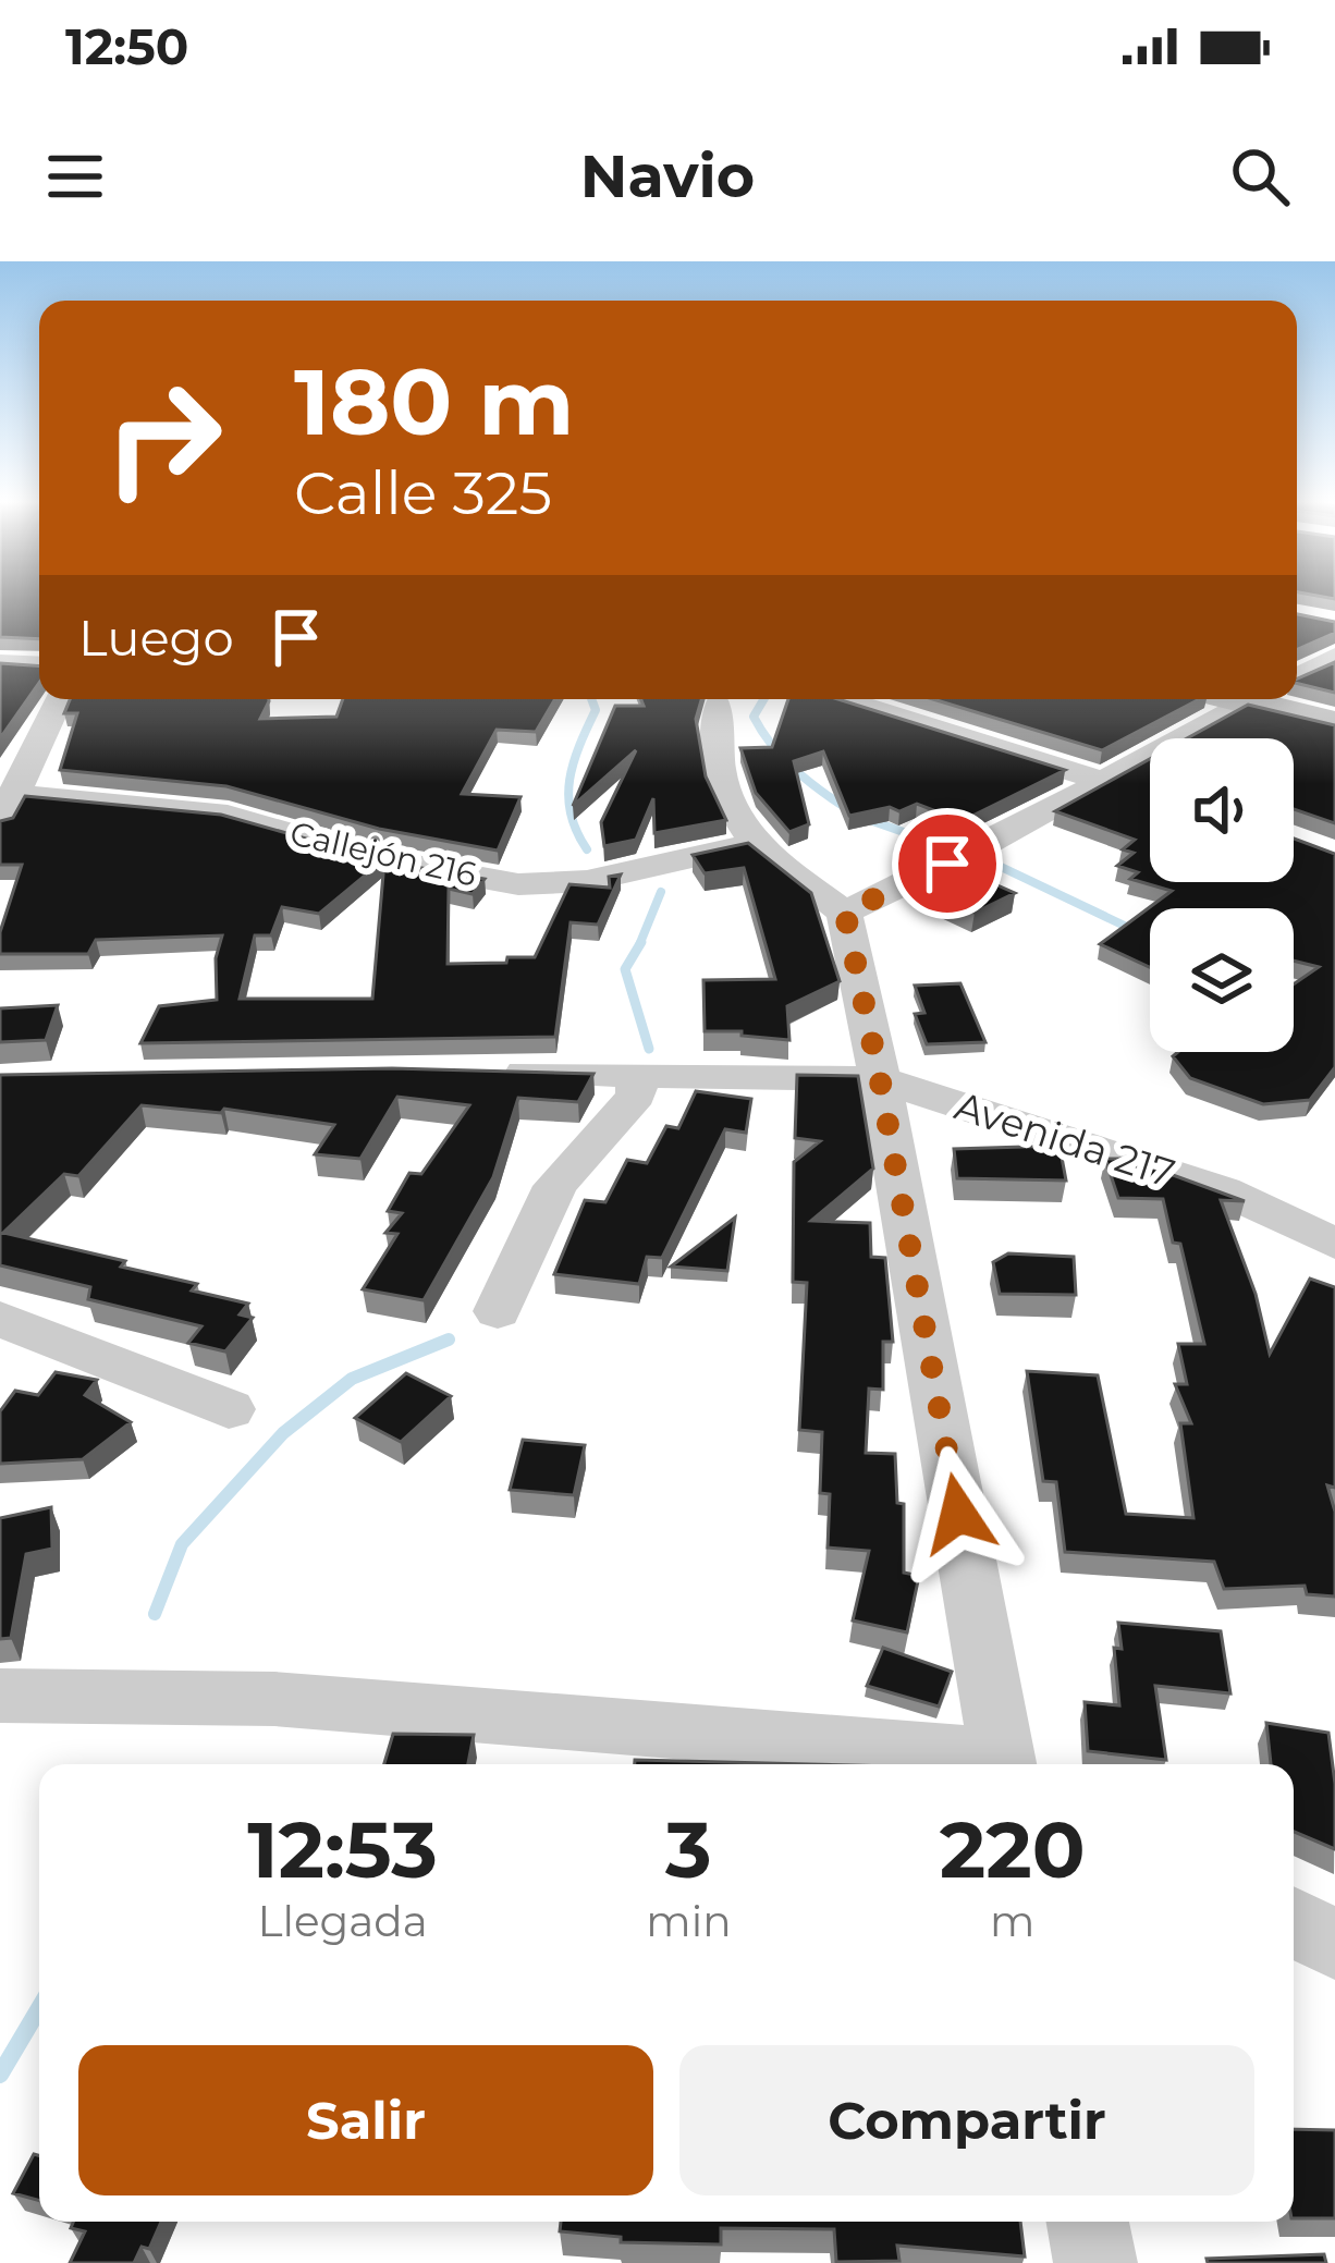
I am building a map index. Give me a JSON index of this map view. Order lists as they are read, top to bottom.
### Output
{
  "streets": {
    "street": ["Callejón 216", "Avenida 217"]
  },
  "page": {
    "status": "12:50",
    "header": "Navio",
    "turn": ["180 m", "Calle 325"],
    "then": "Luego",
    "eta": [
      "12:53",
      "Llegada",
      "3",
      "min",
      "220",
      "m"
    ],
    "buttons": ["Salir", "Compartir"]
  }
}
